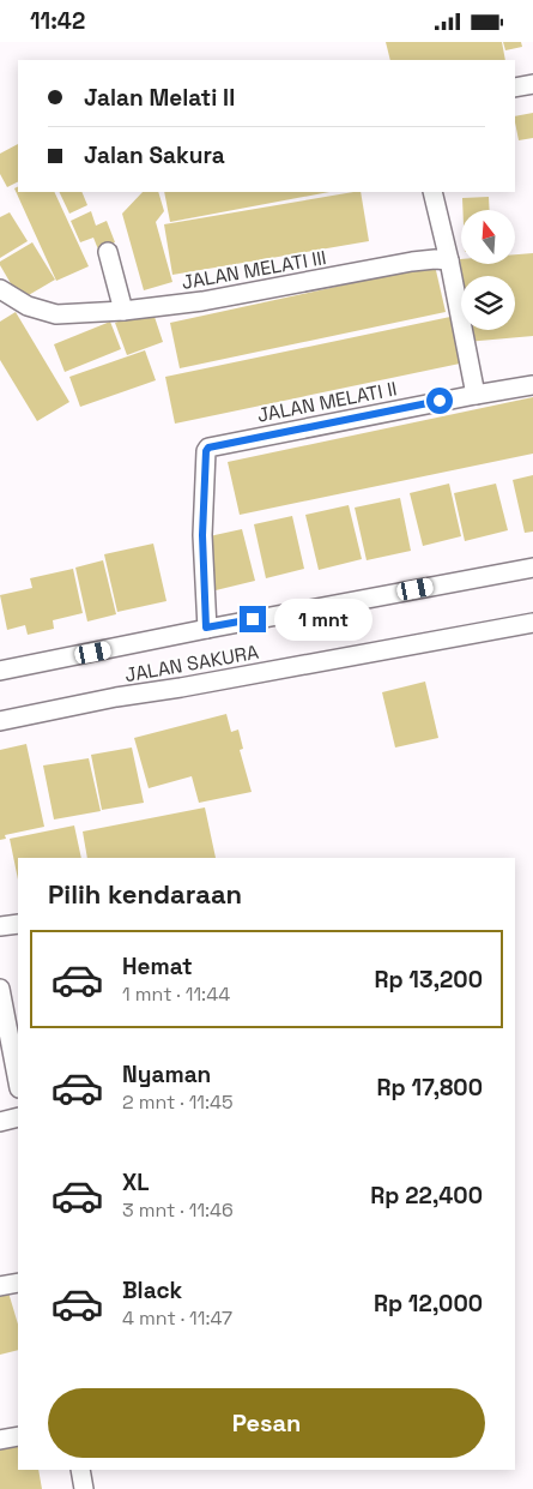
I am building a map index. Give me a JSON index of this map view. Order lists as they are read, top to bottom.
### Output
{
  "streets": {
    "street": ["JALAN MELATI III", "JALAN MELATI II", "JALAN SAKURA"]
  },
  "crossings": [
    ["JALAN MELATI II", "JALAN SAKURA"]
  ],
  "north": "top",
  "page": {
    "status": "11:42",
    "banner": ["Jalan Melati II", "Jalan Sakura"],
    "bubble": "1 mnt",
    "heading": "Pilih kendaraan",
    "list": [
      {
        "name": "Hemat",
        "note": "1 mnt · 11:44",
        "value": "Rp 13,200"
      },
      {
        "name": "Nyaman",
        "note": "2 mnt · 11:45",
        "value": "Rp 17,800"
      },
      {
        "name": "XL",
        "note": "3 mnt · 11:46",
        "value": "Rp 22,400"
      },
      {
        "name": "Black",
        "note": "4 mnt · 11:47",
        "value": "Rp 12,000"
      }
    ],
    "buttons": "Pesan"
  }
}
